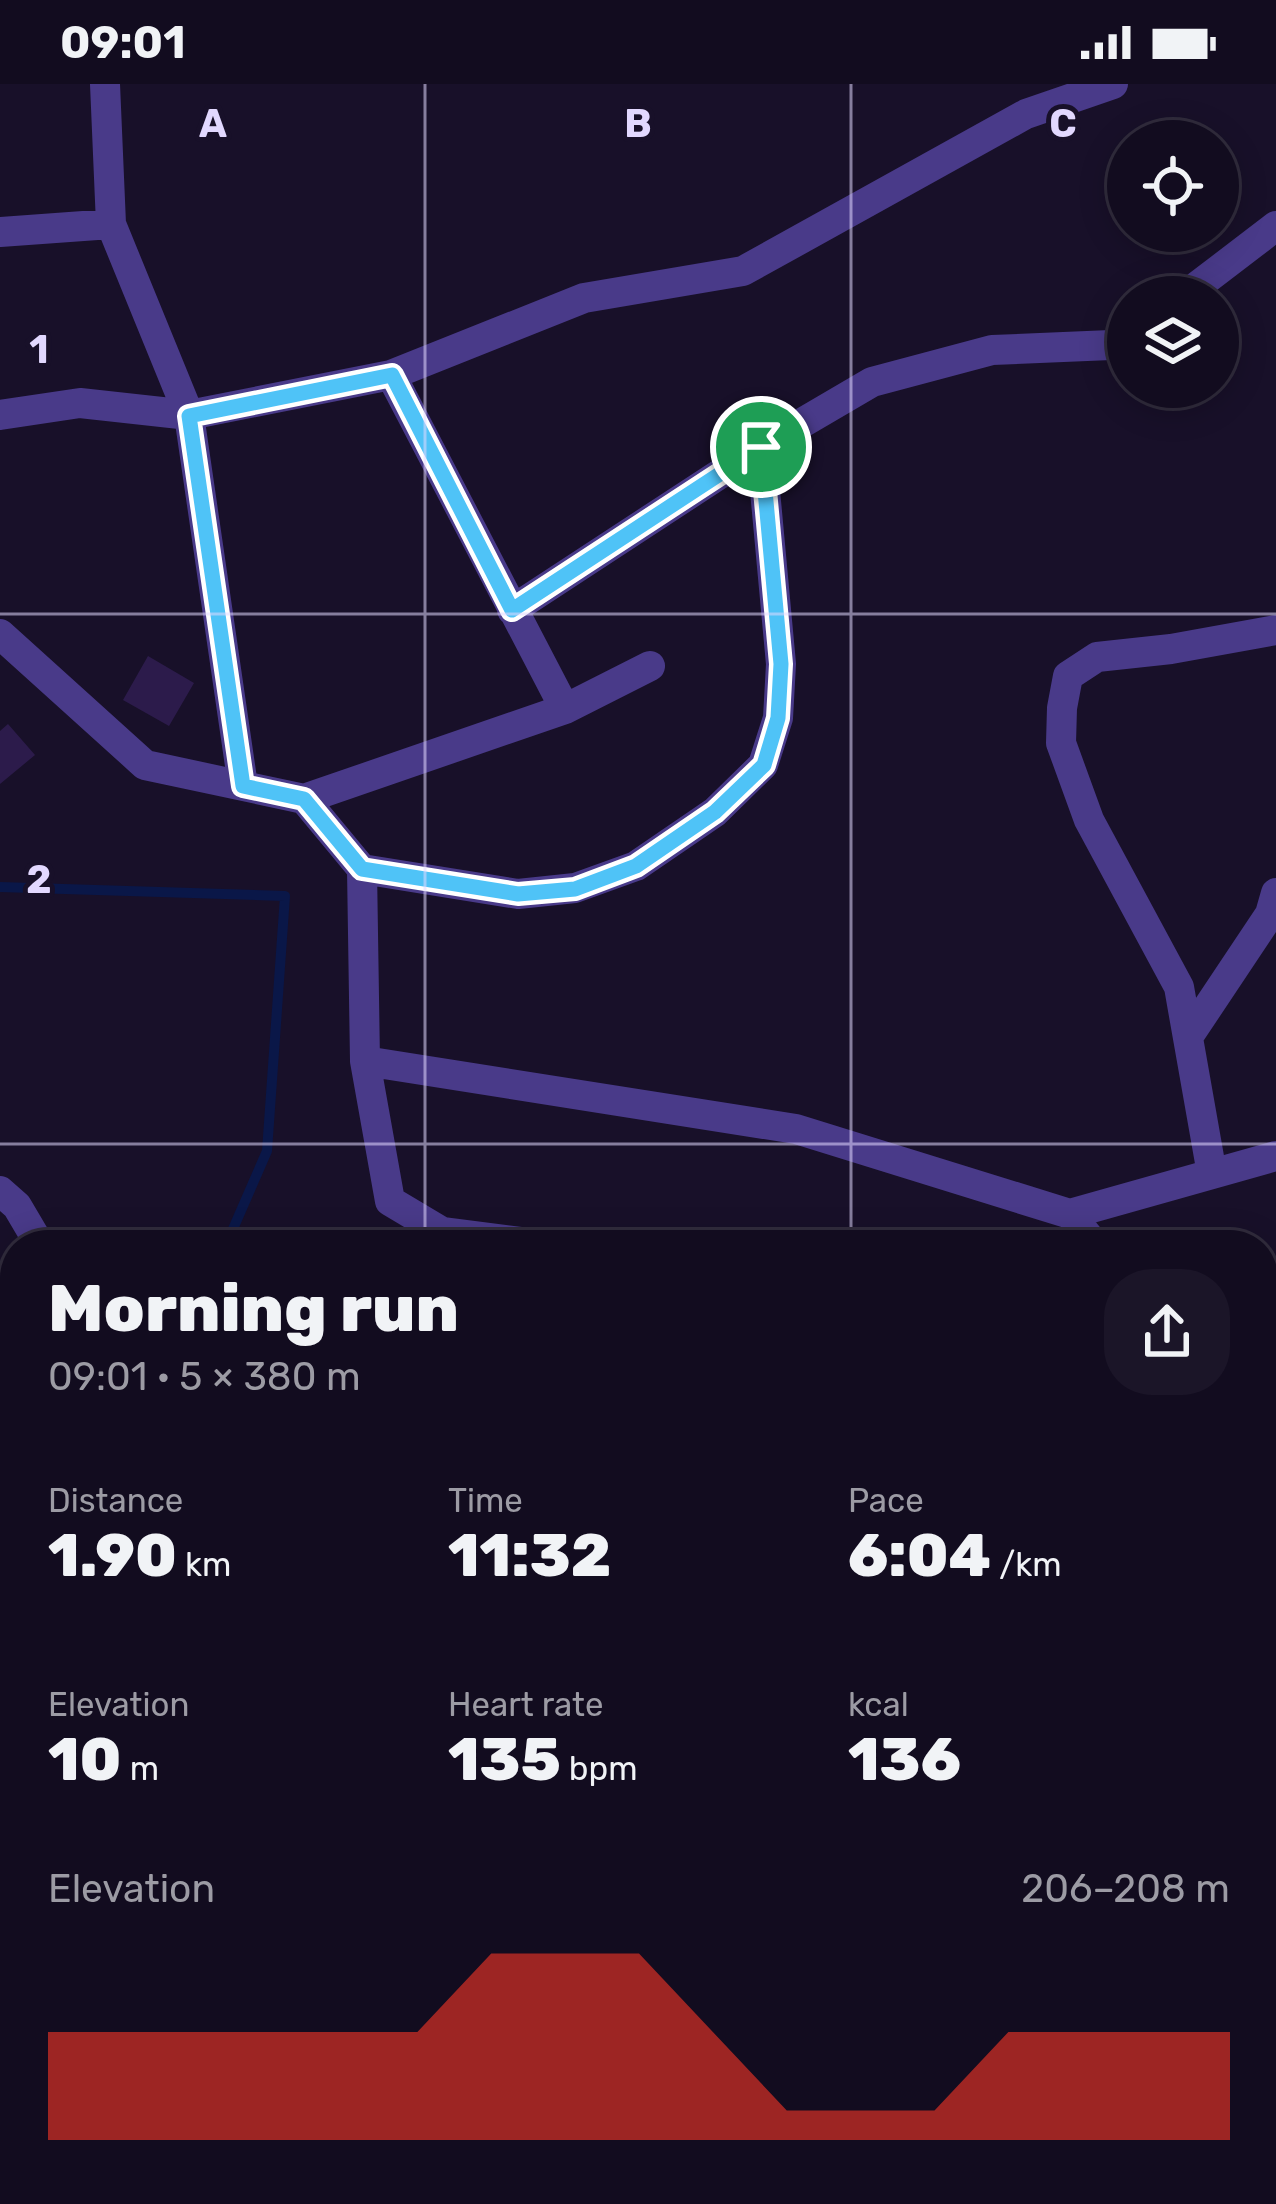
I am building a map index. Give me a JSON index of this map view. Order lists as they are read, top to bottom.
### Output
{
  "page": {
    "status": "09:01",
    "heading": ["Morning run", "09:01 · 5 × 380 m"],
    "stats": [
      ["Distance", "1.90 km"],
      ["Time", "11:32"],
      ["Pace", "6:04 /km"],
      ["Elevation", "10 m"],
      ["Heart rate", "135 bpm"],
      ["kcal", "136"]
    ],
    "chart": ["Elevation", "206–208 m"]
  },
  "grid": {
    "columns": ["A", "B", "C"],
    "rows": ["1", "2"]
  }
}
